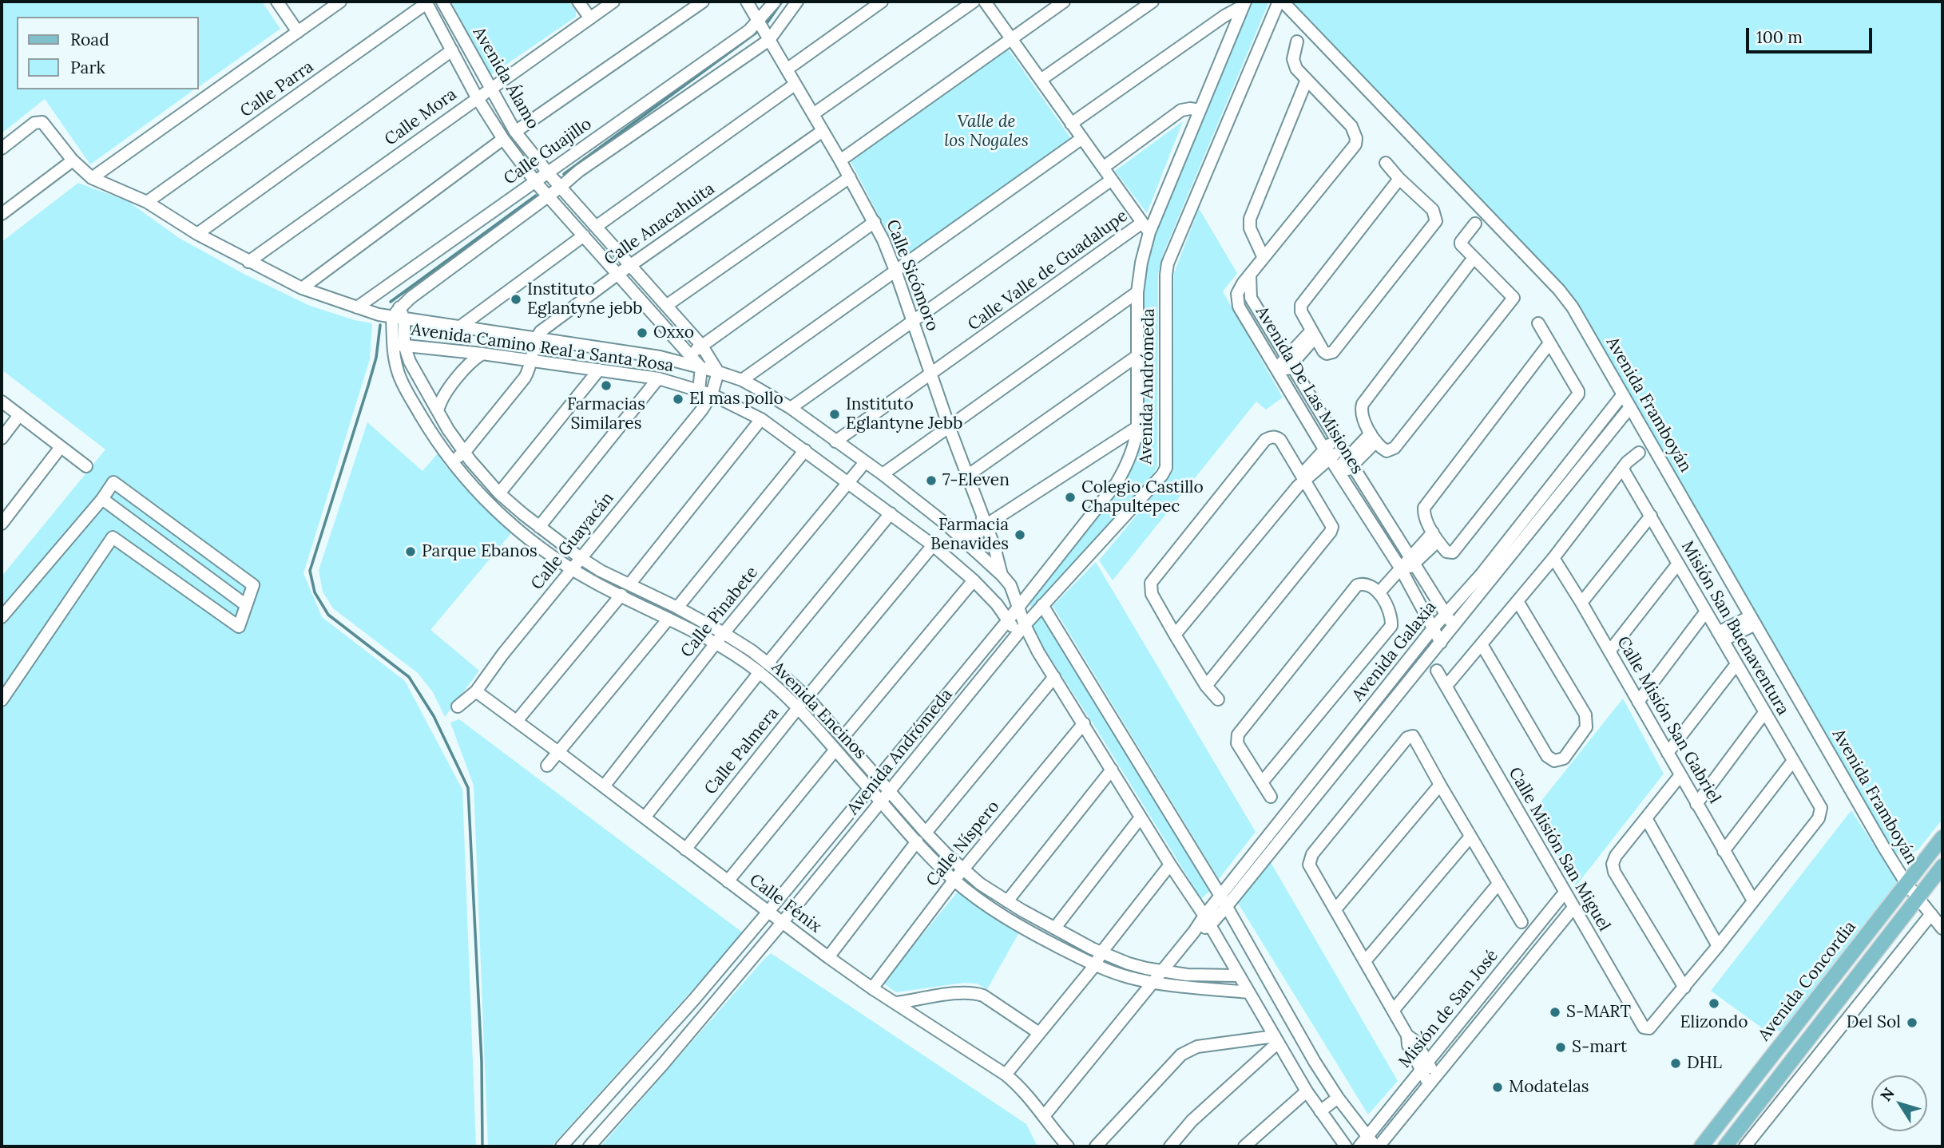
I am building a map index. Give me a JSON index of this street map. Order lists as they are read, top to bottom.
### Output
{
  "streets": {
    "main road": ["Avenida Concordia"],
    "street": [
      "Avenida Álamo",
      "Calle Parra",
      "Calle Mora",
      "Calle Guajillo",
      "Calle Anacahuita",
      "Calle Valle de Guadalupe",
      "Calle Sicómoro",
      "Avenida Camino Real a Santa Rosa",
      "Avenida Andrómeda",
      "Avenida De Las Misiones",
      "Avenida Framboyán",
      "Calle Guayacán",
      "Calle Pinabete",
      "Misión San Buenaventura",
      "Avenida Galaxia",
      "Avenida Encinos",
      "Calle Misión San Gabriel",
      "Calle Palmera",
      "Calle Níspero",
      "Calle Misión San Miguel",
      "Calle Fénix",
      "Misión de San José"
    ]
  },
  "crossings": [
    ["Avenida Álamo", "Calle Parra"],
    ["Avenida Álamo", "Calle Mora"],
    ["Avenida Álamo", "Calle Guajillo"],
    ["Avenida Álamo", "Calle Anacahuita"],
    ["Avenida Álamo", "Avenida Camino Real a Santa Rosa"],
    ["Avenida Álamo", "Calle Guayacán"],
    ["Calle Parra", "Avenida Camino Real a Santa Rosa"],
    ["Calle Mora", "Avenida Camino Real a Santa Rosa"],
    ["Calle Guajillo", "Calle Sicómoro"],
    ["Calle Guajillo", "Avenida Camino Real a Santa Rosa"],
    ["Calle Guajillo", "Avenida Encinos"],
    ["Calle Anacahuita", "Calle Sicómoro"],
    ["Calle Anacahuita", "Avenida Camino Real a Santa Rosa"],
    ["Calle Valle de Guadalupe", "Calle Sicómoro"],
    ["Calle Valle de Guadalupe", "Avenida Andrómeda"],
    ["Avenida Camino Real a Santa Rosa", "Avenida Andrómeda"],
    ["Avenida Camino Real a Santa Rosa", "Calle Guayacán"],
    ["Avenida Camino Real a Santa Rosa", "Calle Pinabete"],
    ["Avenida Camino Real a Santa Rosa", "Avenida Encinos"],
    ["Avenida Camino Real a Santa Rosa", "Calle Palmera"],
    ["Avenida Andrómeda", "Avenida Framboyán"],
    ["Avenida Andrómeda", "Avenida Encinos"],
    ["Avenida Andrómeda", "Calle Fénix"],
    ["Avenida De Las Misiones", "Avenida Galaxia"],
    ["Avenida Framboyán", "Avenida Galaxia"],
    ["Avenida Framboyán", "Avenida Concordia"],
    ["Calle Guayacán", "Avenida Encinos"],
    ["Calle Guayacán", "Calle Fénix"],
    ["Calle Pinabete", "Avenida Encinos"],
    ["Calle Pinabete", "Calle Fénix"],
    ["Misión San Buenaventura", "Calle Misión San Gabriel"],
    ["Avenida Galaxia", "Avenida Encinos"],
    ["Avenida Galaxia", "Calle Fénix"],
    ["Avenida Encinos", "Calle Palmera"],
    ["Avenida Encinos", "Calle Níspero"],
    ["Calle Palmera", "Calle Fénix"],
    ["Calle Níspero", "Calle Fénix"],
    ["Calle Misión San Miguel", "Misión de San José"]
  ],
  "parks": ["Valle de los Nogales"],
  "places": [
    "Instituto Eglantyne jebb",
    "Oxxo",
    "Farmacias Similares",
    "El mas pollo",
    "Instituto Eglantyne Jebb",
    "7-Eleven",
    "Colegio Castillo Chapultepec",
    "Farmacia Benavides",
    "Parque Ebanos",
    "Elizondo",
    "S-MART",
    "Del Sol",
    "S-mart",
    "DHL",
    "Modatelas"
  ],
  "legend": ["Road", "Park"],
  "scale_bar": "100 m",
  "north": "top left"
}
